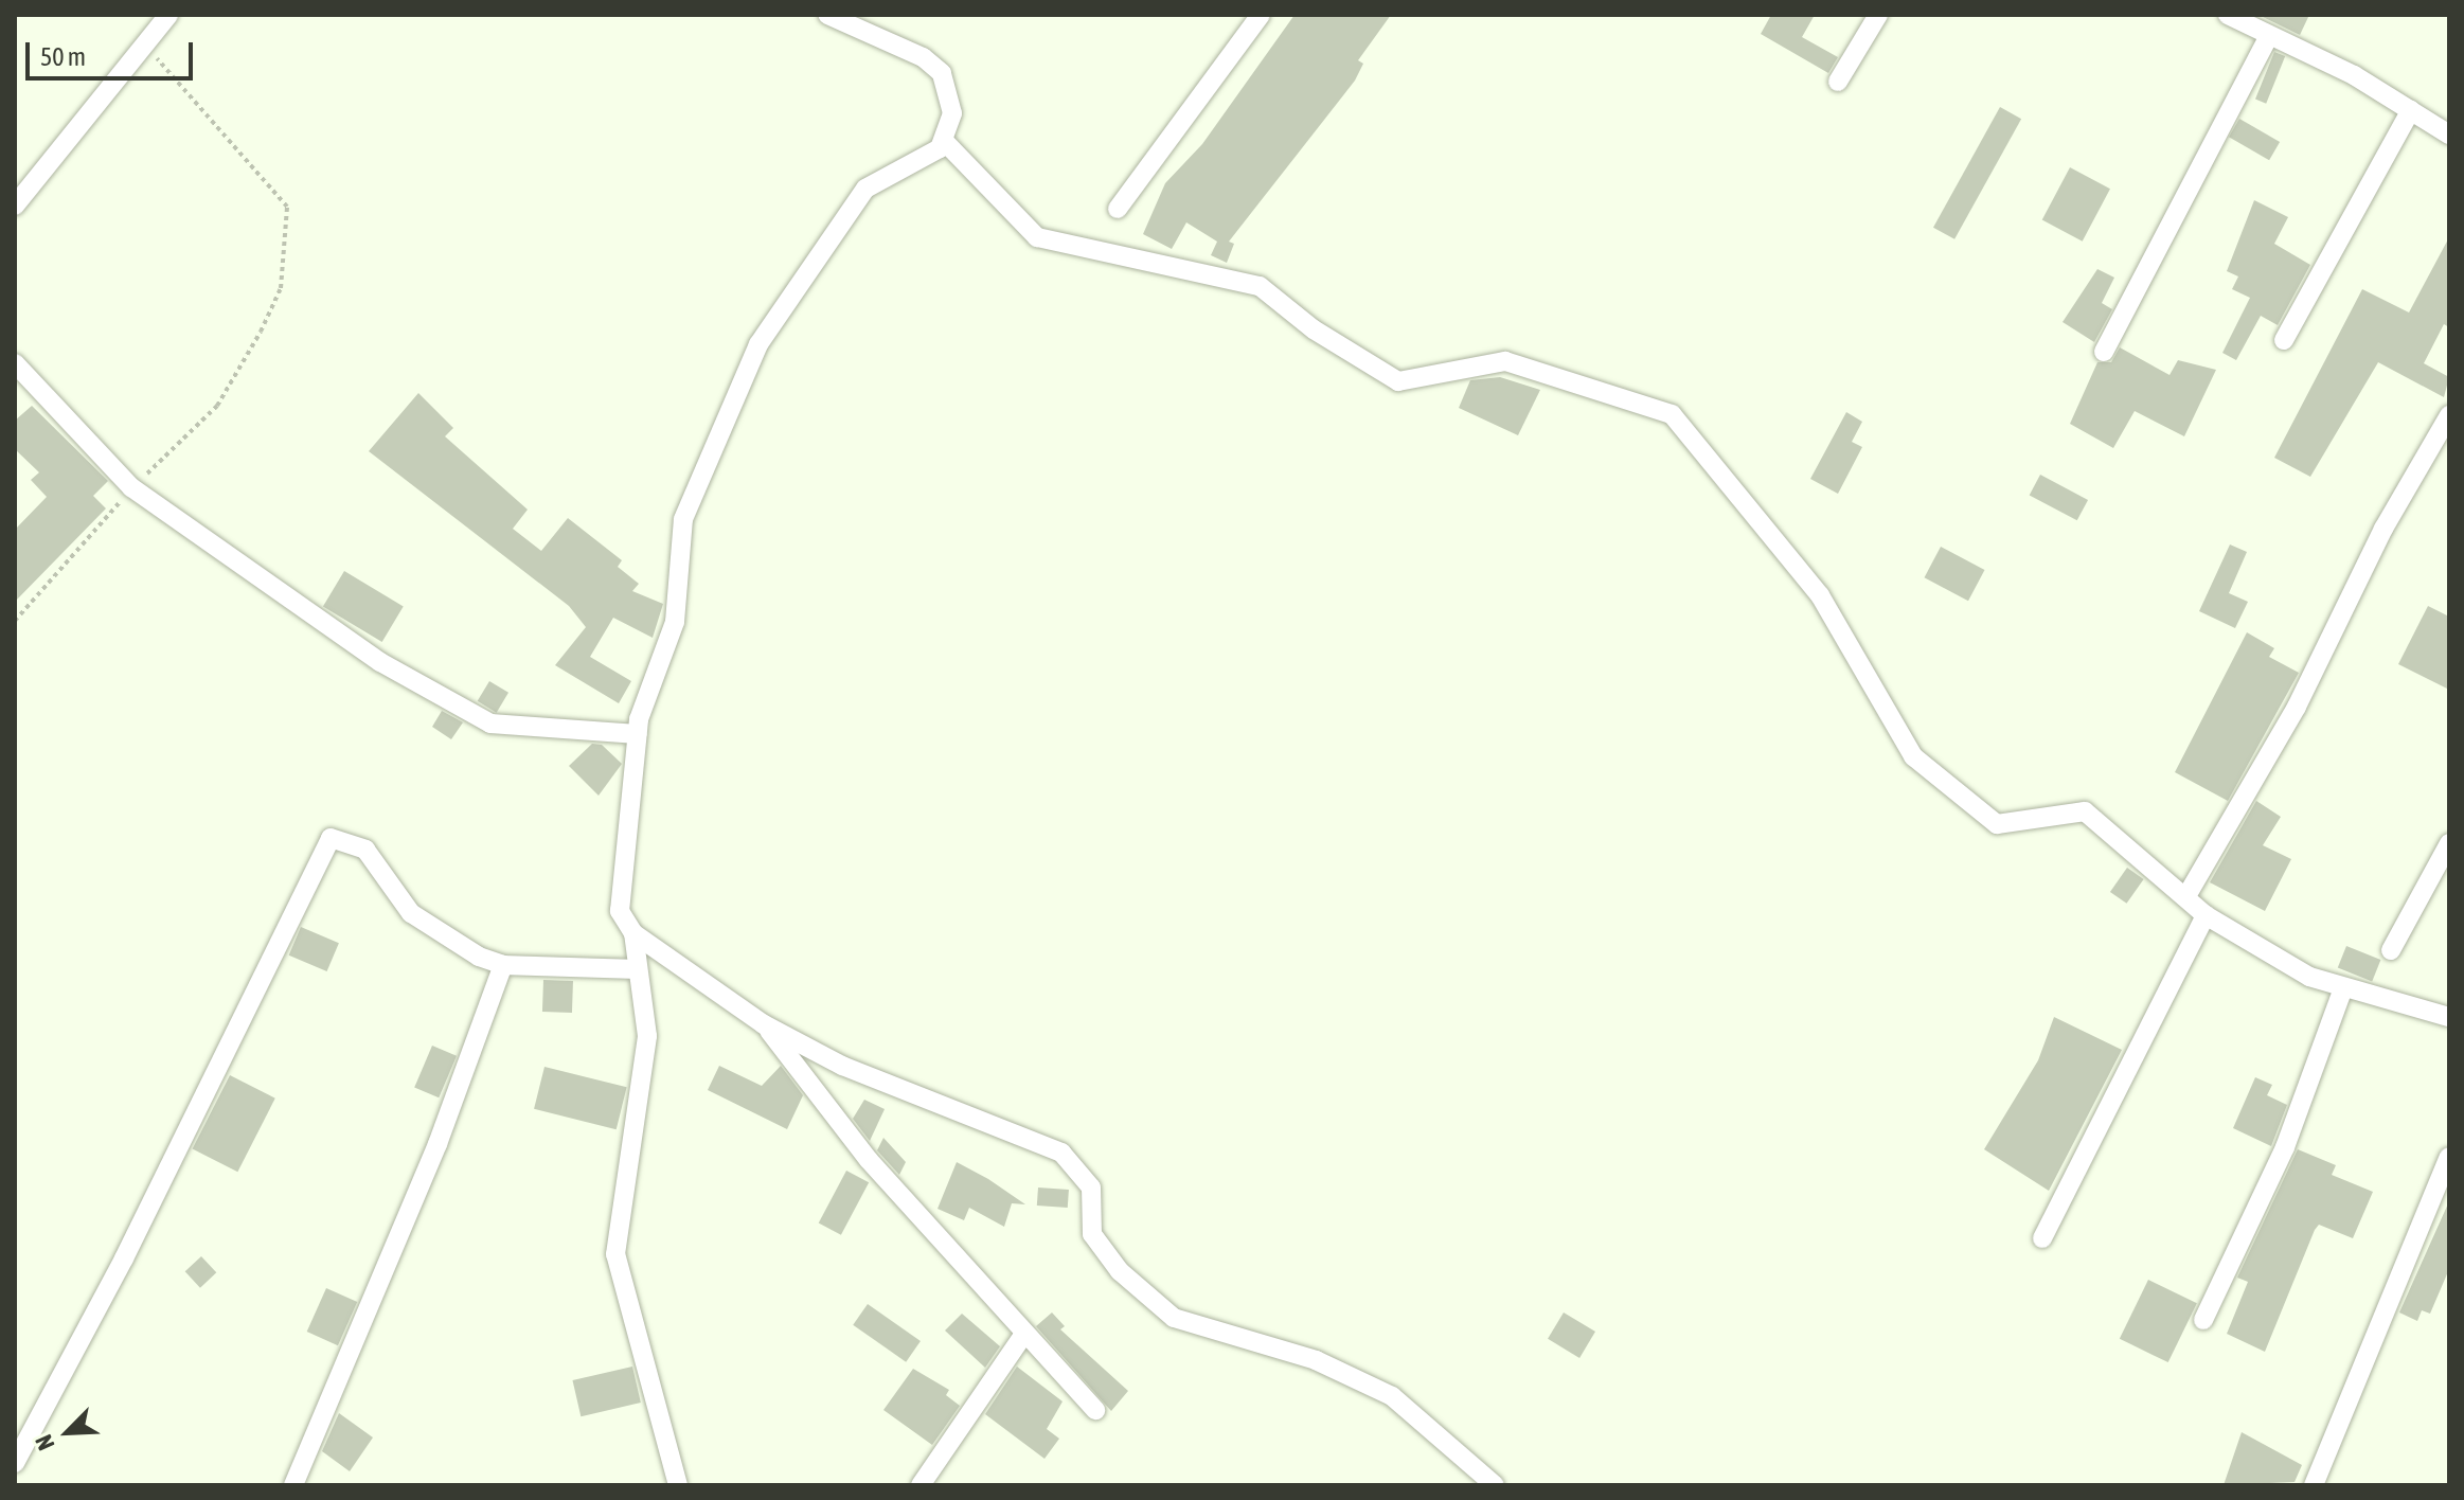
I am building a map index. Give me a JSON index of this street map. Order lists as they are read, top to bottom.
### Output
{
  "scale_bar": "50 m",
  "north": "bottom left"
}
